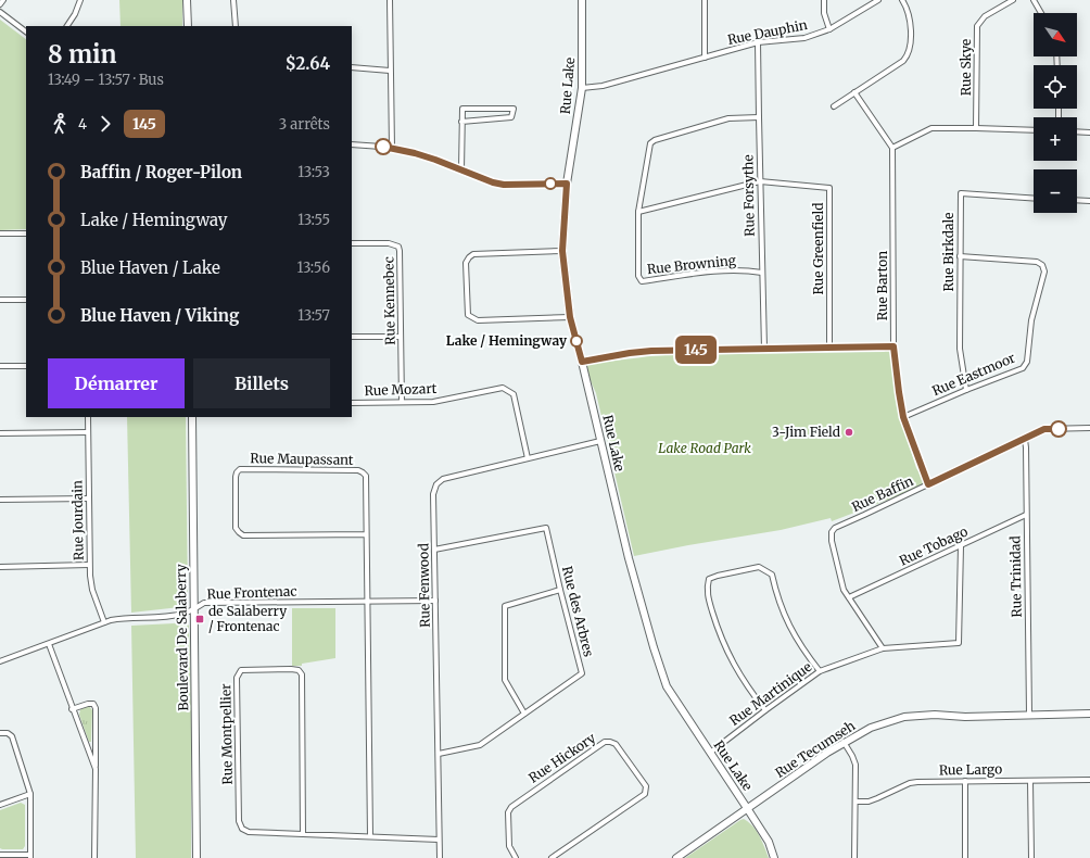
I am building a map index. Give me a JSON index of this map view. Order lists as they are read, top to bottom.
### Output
{
  "streets": {
    "street": [
      "Rue Dauphin",
      "Rue Skye",
      "Rue Lake",
      "Rue Forsythe",
      "Rue Greenfield",
      "Rue Birkdale",
      "Rue Browning",
      "Rue Barton",
      "Rue Kennebec",
      "Rue Eastmoor",
      "Rue Mozart",
      "Rue Maupassant",
      "Rue Baffin",
      "Rue Jourdain",
      "Rue Tobago",
      "Rue Trinidad",
      "Rue Fenwood",
      "Rue Frontenac",
      "Rue des Arbres",
      "Boulevard De Salaberry",
      "Rue Martinique",
      "Rue Montpellier",
      "Rue Tecumseh",
      "Rue Hickory",
      "Rue Largo"
    ]
  },
  "crossings": [
    ["Rue Dauphin", "Rue Lake"],
    ["Rue Dauphin", "Rue Forsythe"],
    ["Rue Lake", "Rue Fenwood"],
    ["Rue Lake", "Rue Martinique"],
    ["Rue Lake", "Rue Tecumseh"],
    ["Rue Forsythe", "Rue Greenfield"],
    ["Rue Forsythe", "Rue Browning"],
    ["Rue Greenfield", "Rue Browning"],
    ["Rue Birkdale", "Rue Eastmoor"],
    ["Rue Barton", "Rue Eastmoor"],
    ["Rue Barton", "Rue Baffin"],
    ["Rue Kennebec", "Rue Mozart"],
    ["Rue Mozart", "Rue Fenwood"],
    ["Rue Maupassant", "Rue Frontenac"],
    ["Rue Maupassant", "Rue Montpellier"],
    ["Rue Baffin", "Rue Tobago"],
    ["Rue Baffin", "Rue Trinidad"],
    ["Rue Baffin", "Rue Martinique"],
    ["Rue Jourdain", "Rue Frontenac"],
    ["Rue Tobago", "Rue Trinidad"],
    ["Rue Tobago", "Rue Martinique"],
    ["Rue Trinidad", "Rue Tecumseh"],
    ["Rue Fenwood", "Rue Frontenac"],
    ["Rue Fenwood", "Rue des Arbres"],
    ["Rue Fenwood", "Rue Montpellier"],
    ["Rue Frontenac", "Boulevard De Salaberry"]
  ],
  "parks": ["Lake Road Park"],
  "places": {
    "other": ["Lake / Hemingway", "3-Jim Field"],
    "transit": ["de Salaberry / Frontenac"]
  },
  "lines": ["bus line 145"],
  "north": "bottom right",
  "page": {
    "on_map": "145",
    "map_buttons": ["+", "−"],
    "heading": ["8 min", "13:49 – 13:57 · Bus", "$2.64"],
    "legs": ["4", "145", "3 arrêts"],
    "list": [
      {
        "name": "Baffin / Roger-Pilon",
        "value": "13:53"
      },
      {
        "name": "Lake / Hemingway",
        "value": "13:55"
      },
      {
        "name": "Blue Haven / Lake",
        "value": "13:56"
      },
      {
        "name": "Blue Haven / Viking",
        "value": "13:57"
      }
    ],
    "buttons": ["Démarrer", "Billets"]
  }
}
